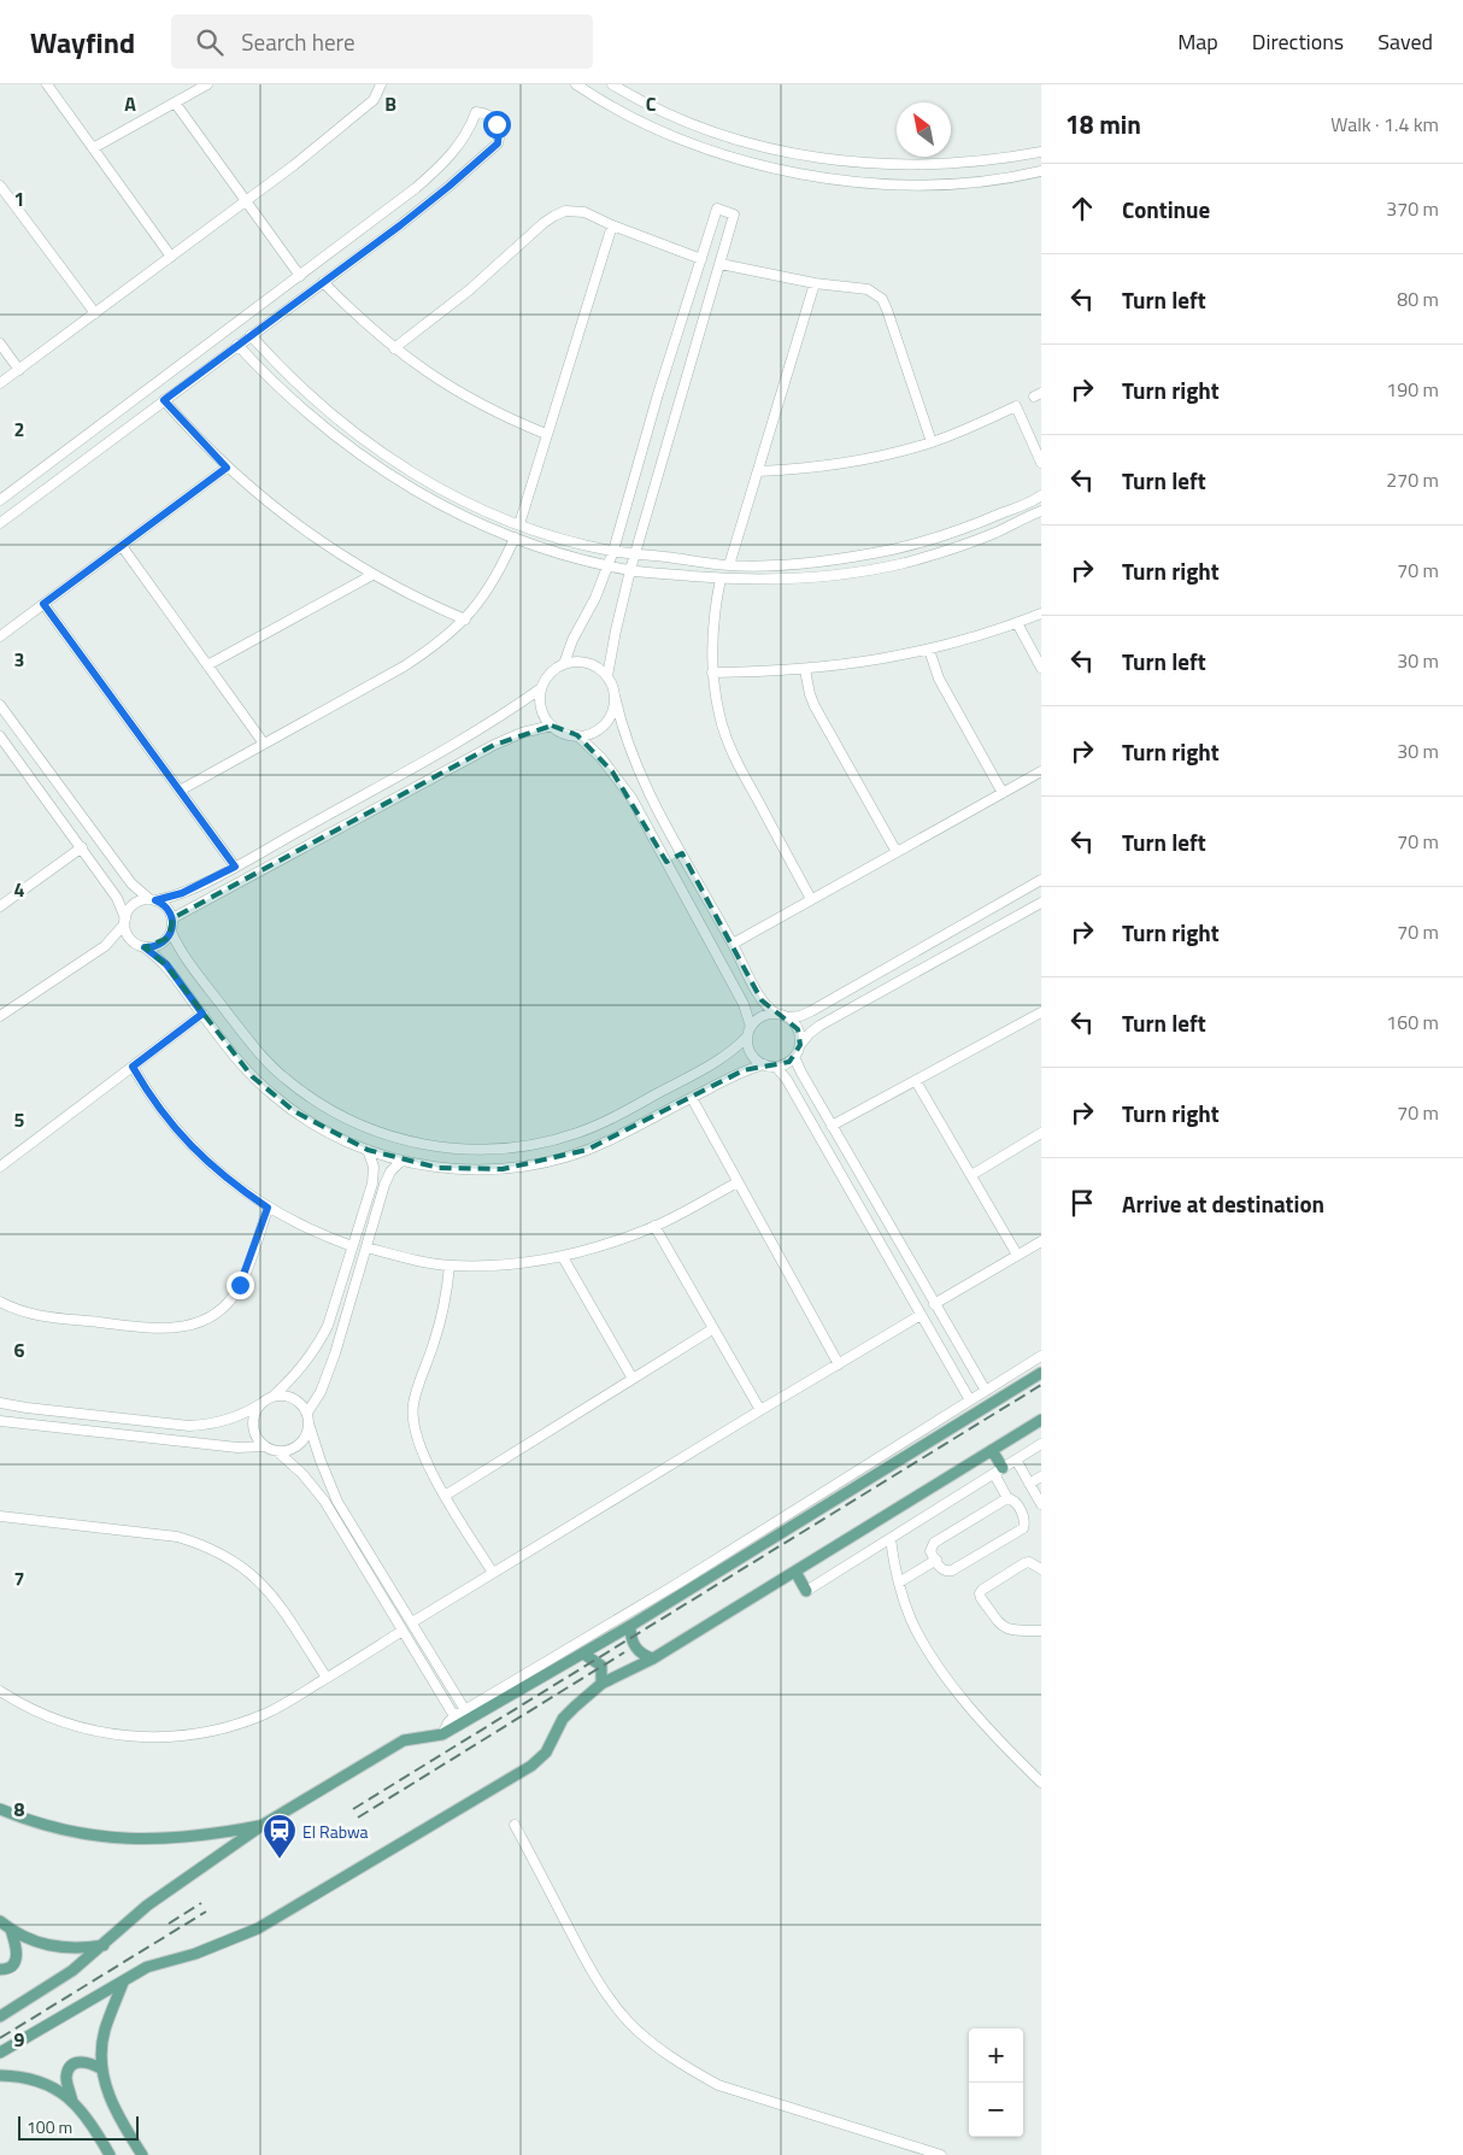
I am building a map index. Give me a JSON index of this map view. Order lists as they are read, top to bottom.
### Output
{
  "places": {
    "station": ["El Rabwa"]
  },
  "scale_bar": "100 m",
  "north": "top left",
  "page": {
    "header": "Wayfind",
    "search": "Search here",
    "nav": ["Map", "Directions", "Saved"],
    "heading": ["18 min", "Walk · 1.4 km"],
    "list": [
      ["Continue", "370 m"],
      ["Turn left", "80 m"],
      ["Turn right", "190 m"],
      ["Turn left", "270 m"],
      ["Turn right", "70 m"],
      ["Turn left", "30 m"],
      ["Turn right", "30 m"],
      ["Turn left", "70 m"],
      ["Turn right", "70 m"],
      ["Turn left", "160 m"],
      ["Turn right", "70 m"],
      "Arrive at destination"
    ],
    "map_buttons": ["+", "−"],
    "scale": "100 m"
  },
  "grid": {
    "columns": ["A", "B", "C"],
    "rows": [
      "1",
      "2",
      "3",
      "4",
      "5",
      "6",
      "7",
      "8",
      "9"
    ]
  }
}
